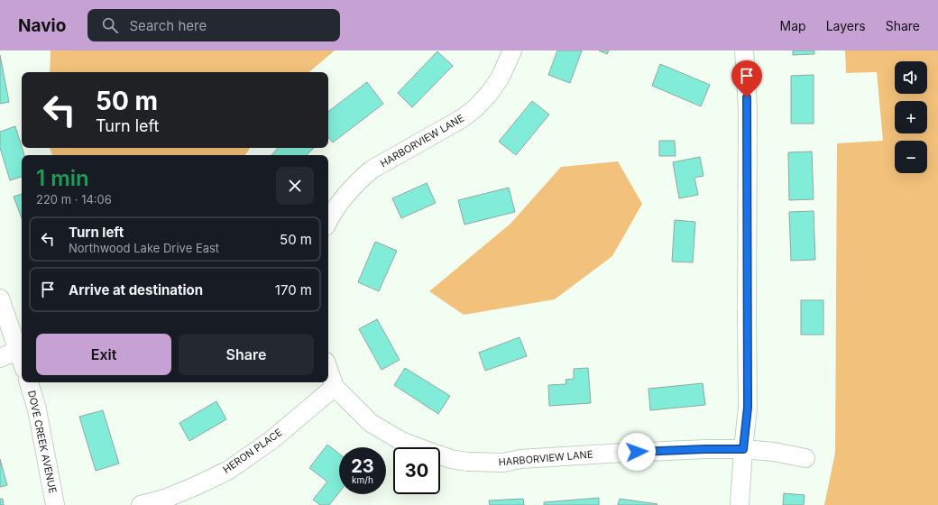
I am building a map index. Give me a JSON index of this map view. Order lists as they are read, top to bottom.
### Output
{
  "streets": {
    "street": ["HARBORVIEW LANE", "DOVE CREEK AVENUE", "HERON PLACE"]
  },
  "crossings": [
    ["HARBORVIEW LANE", "HERON PLACE"]
  ],
  "page": {
    "header": "Navio",
    "search": "Search here",
    "nav": ["Map", "Layers", "Share"],
    "map_buttons": ["+", "−"],
    "turn": ["50 m", "Turn left"],
    "heading": ["1 min", "220 m · 14:06"],
    "list": [
      {
        "name": "Turn left",
        "note": "Northwood Lake Drive East",
        "value": "50 m"
      },
      {
        "name": "Arrive at destination",
        "value": "170 m"
      }
    ],
    "buttons": ["Exit", "Share"],
    "speed": "23 km/h",
    "limit": "30"
  }
}
